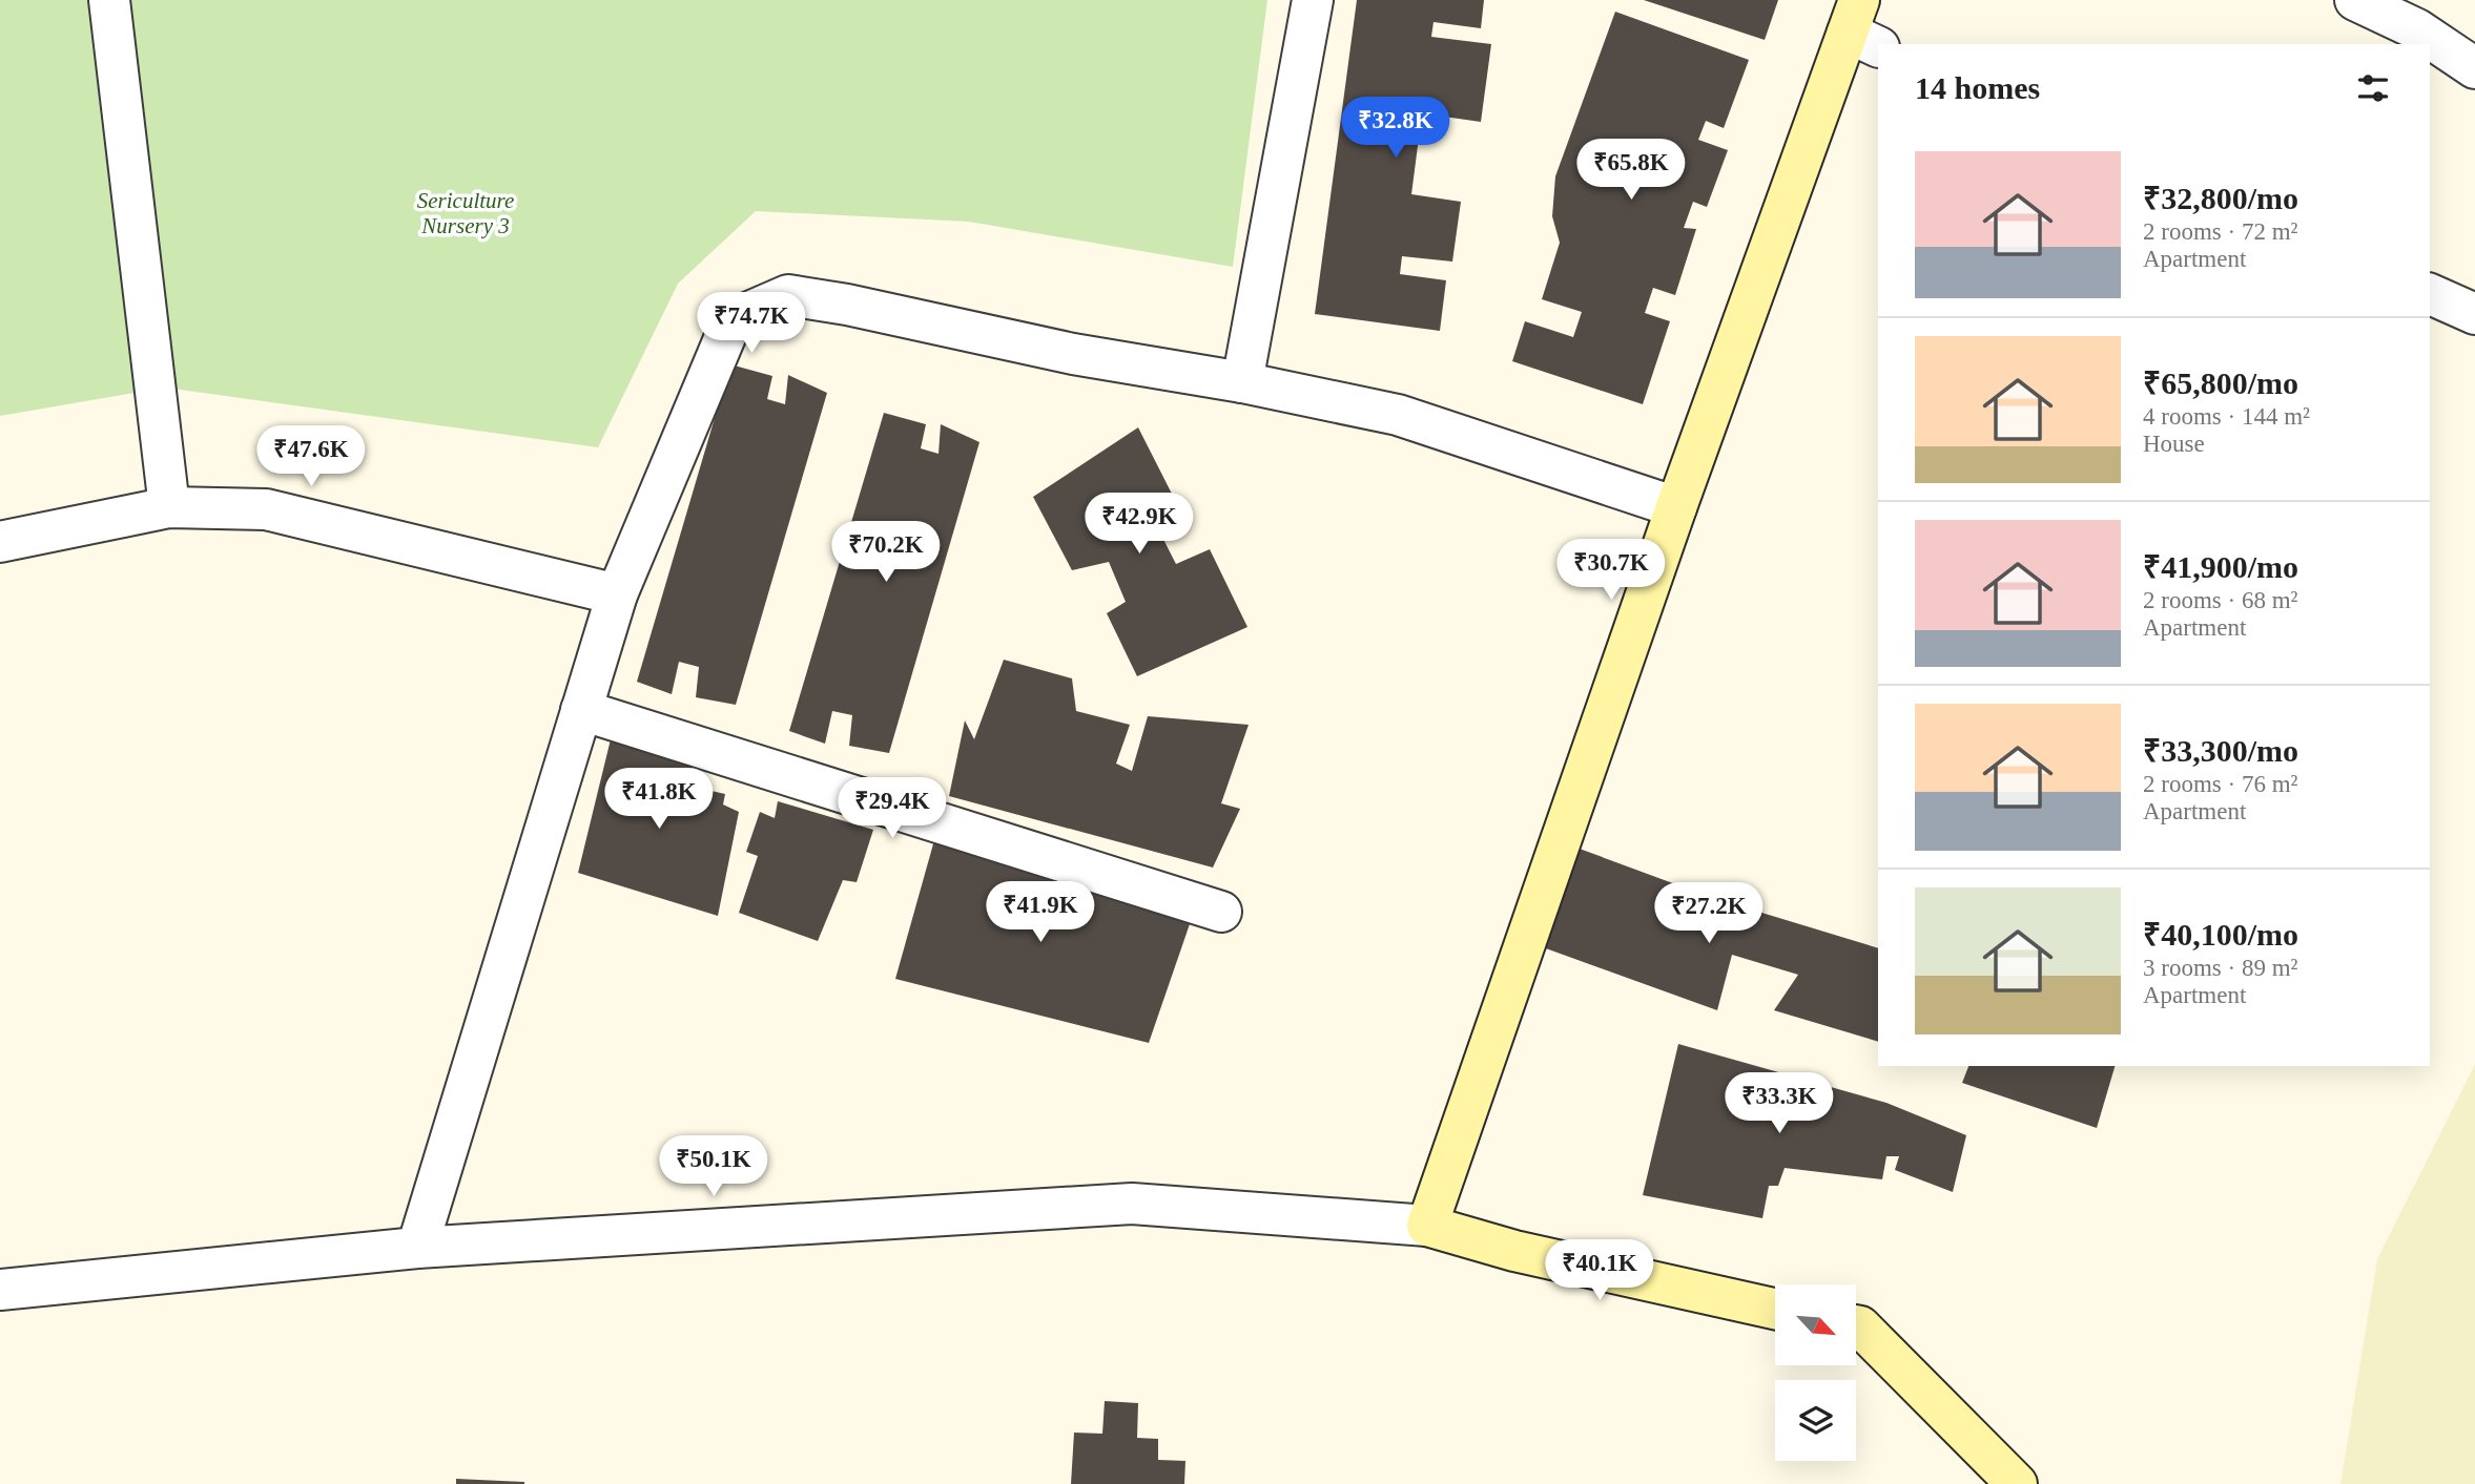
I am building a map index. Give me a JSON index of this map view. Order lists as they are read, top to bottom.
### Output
{
  "parks": ["Sericulture Nursery 3"],
  "north": "bottom right",
  "page": {
    "heading": "14 homes",
    "price": [
      "₹32.8K",
      "₹65.8K",
      "₹74.7K",
      "₹47.6K",
      "₹42.9K",
      "₹70.2K",
      "₹30.7K",
      "₹41.8K",
      "₹29.4K",
      "₹41.9K",
      "₹27.2K",
      "₹33.3K",
      "₹50.1K",
      "₹40.1K"
    ],
    "list": [
      {
        "name": "₹32,800/mo",
        "note": "2 rooms · 72 m² · Apartment"
      },
      {
        "name": "₹65,800/mo",
        "note": "4 rooms · 144 m² · House"
      },
      {
        "name": "₹41,900/mo",
        "note": "2 rooms · 68 m² · Apartment"
      },
      {
        "name": "₹33,300/mo",
        "note": "2 rooms · 76 m² · Apartment"
      },
      {
        "name": "₹40,100/mo",
        "note": "3 rooms · 89 m² · Apartment"
      }
    ]
  }
}
